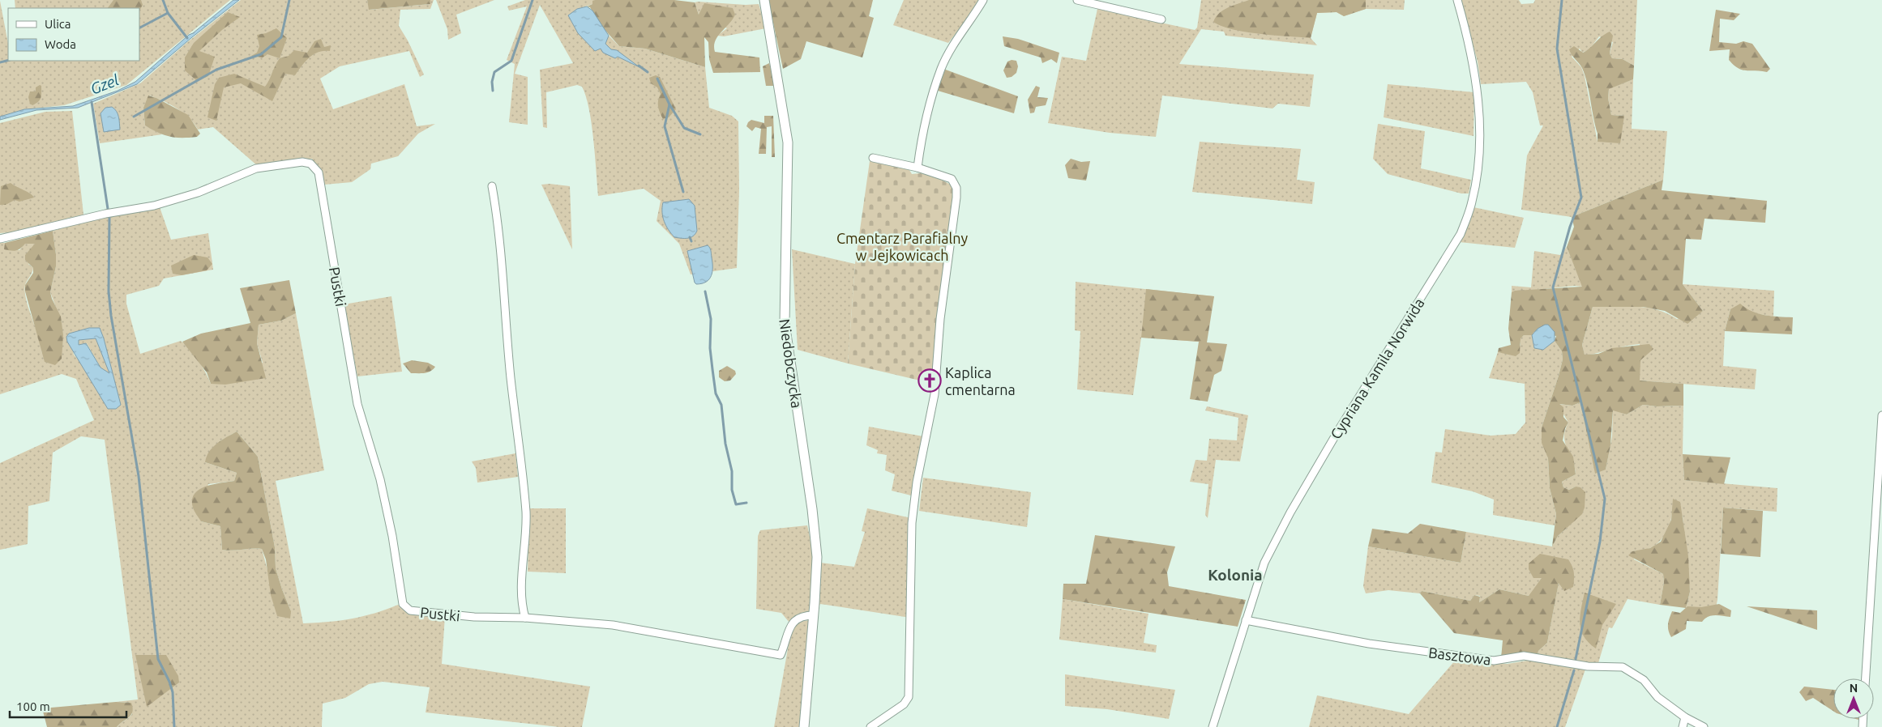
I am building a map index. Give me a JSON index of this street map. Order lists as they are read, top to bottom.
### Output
{
  "streets": {
    "street": [
      "Pustki",
      "Niedobczycka",
      "Cypriana Kamila Norwida",
      "Basztowa"
    ]
  },
  "crossings": [
    ["Pustki", "Niedobczycka"],
    ["Cypriana Kamila Norwida", "Basztowa"]
  ],
  "districts": ["Kolonia"],
  "water": ["Gzel"],
  "parks": ["Cmentarz Parafialny w Jejkowicach"],
  "places": {
    "church": ["Kaplica cmentarna"]
  },
  "legend": ["Ulica", "Woda"],
  "scale_bar": "100 m",
  "north": "top"
}
